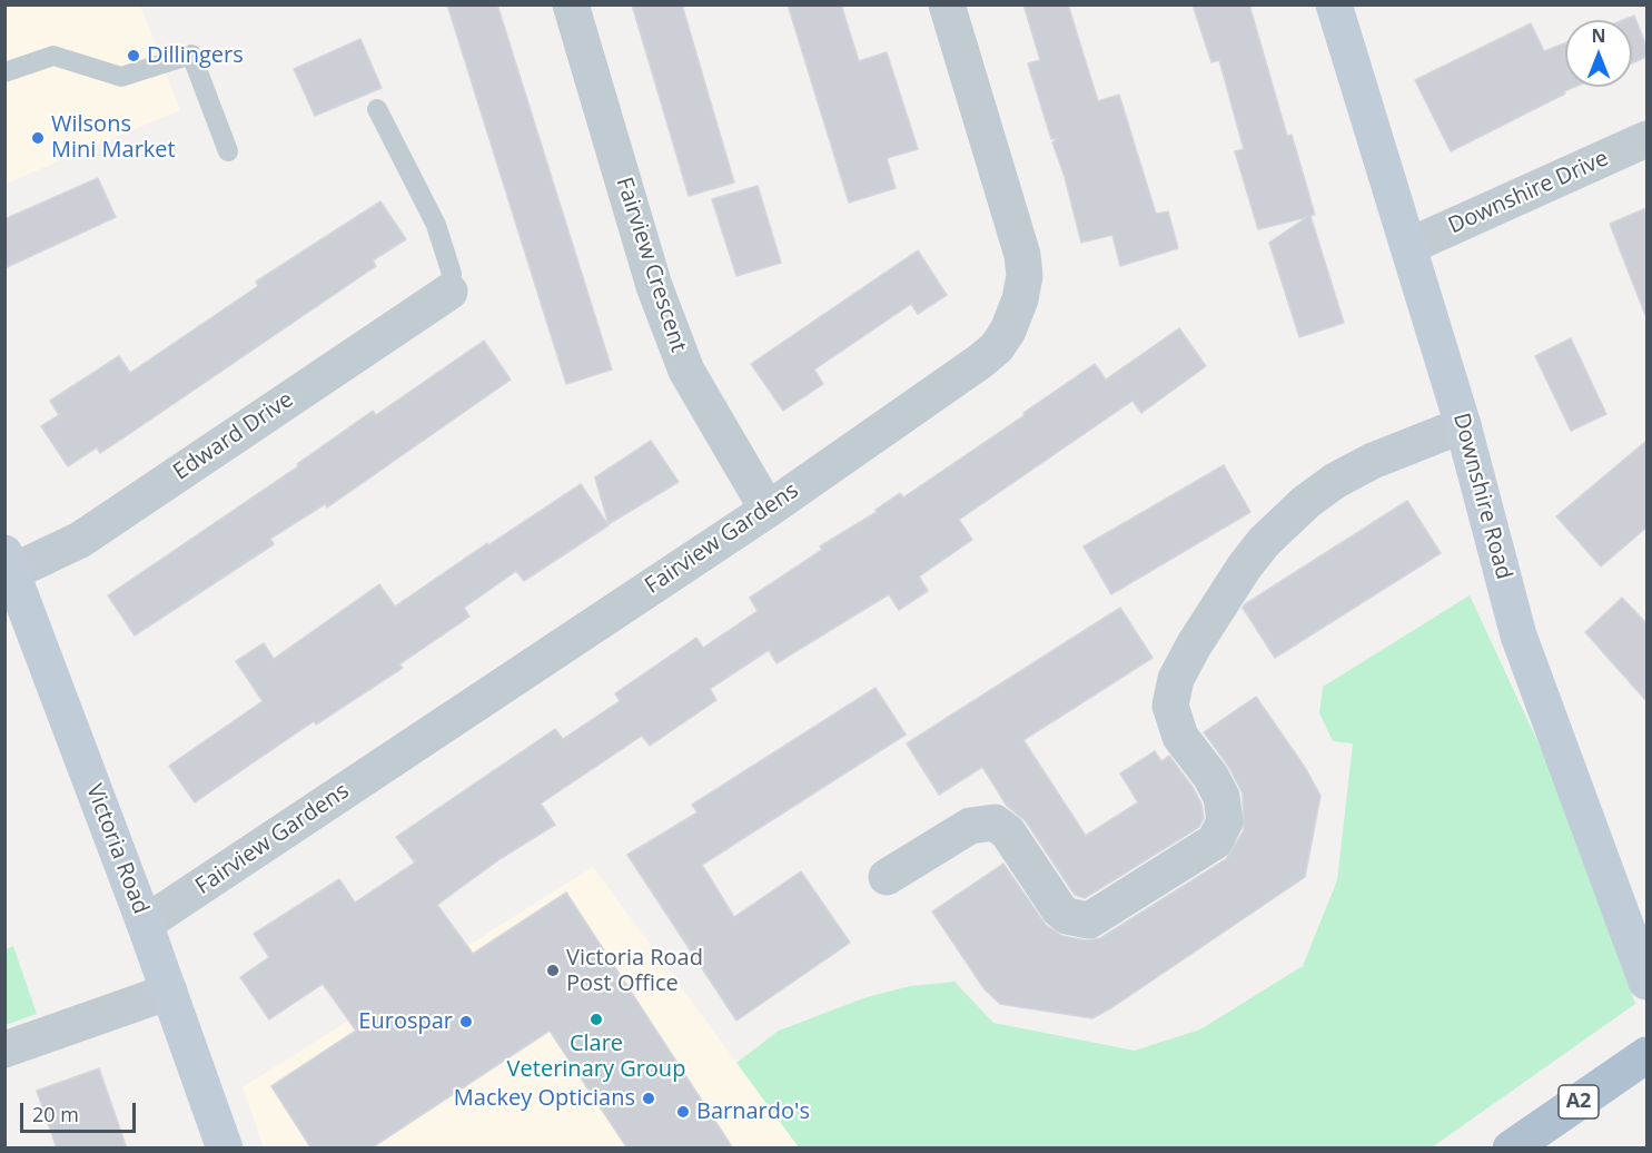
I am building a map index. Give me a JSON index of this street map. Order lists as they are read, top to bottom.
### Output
{
  "streets": {
    "main road": ["A2"],
    "street": [
      "Downshire Drive",
      "Fairview Crescent",
      "Edward Drive",
      "Downshire Road",
      "Fairview Gardens",
      "Victoria Road"
    ]
  },
  "crossings": [
    ["Downshire Drive", "Downshire Road"],
    ["Fairview Crescent", "Fairview Gardens"],
    ["Edward Drive", "Victoria Road"],
    ["Fairview Gardens", "Victoria Road"]
  ],
  "places": [
    "Dillingers",
    "Wilsons Mini Market",
    "Victoria Road Post Office",
    "Clare Veterinary Group",
    "Eurospar",
    "Mackey Opticians",
    "Barnardo's"
  ],
  "scale_bar": "20 m",
  "north": "top"
}
